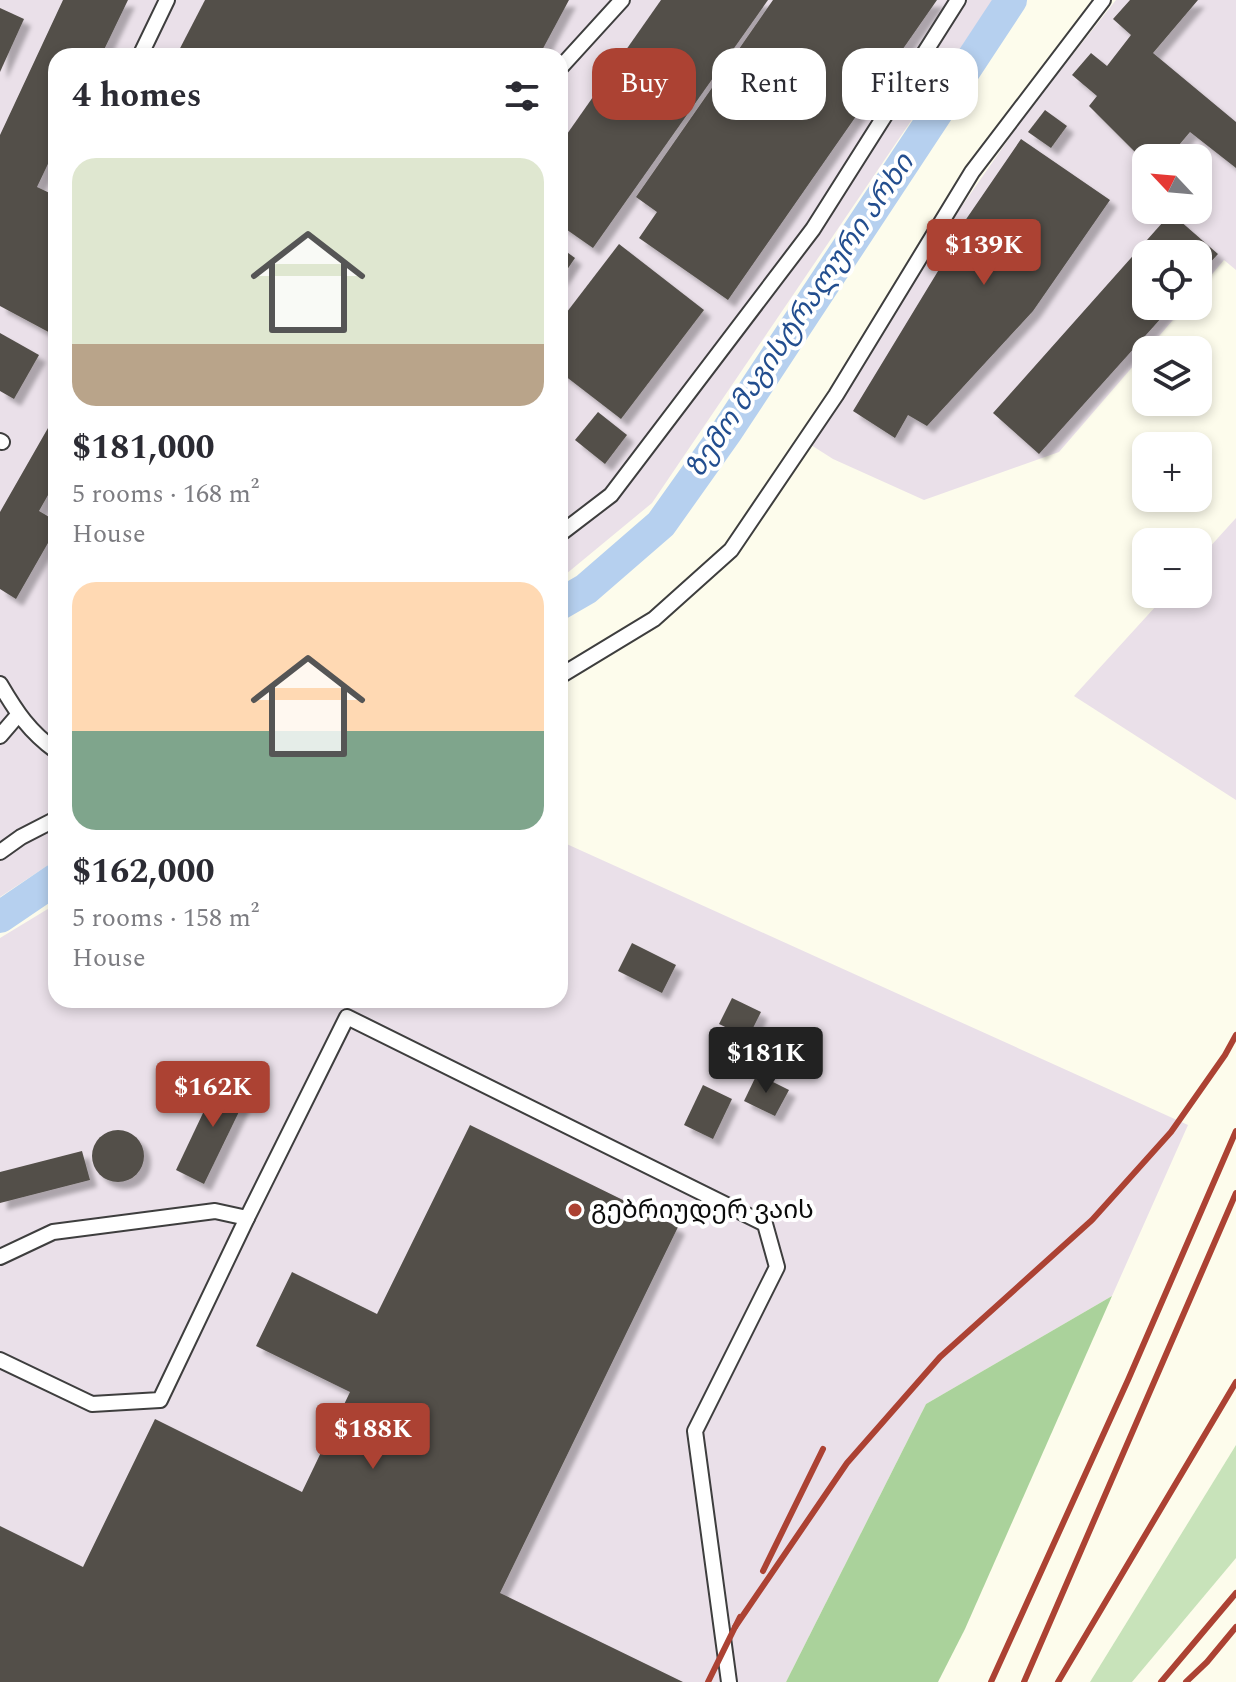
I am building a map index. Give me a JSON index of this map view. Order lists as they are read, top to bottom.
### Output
{
  "water": ["ზემო მაგისტრალური არხი"],
  "places": ["გებრიუდერ ვაის"],
  "north": "top left",
  "page": {
    "chip": ["Buy", "Rent", "Filters"],
    "heading": "4 homes",
    "map_buttons": ["+", "−"],
    "list": [
      {
        "name": "$181,000",
        "note": "5 rooms · 168 m² · House"
      },
      {
        "name": "$162,000",
        "note": "5 rooms · 158 m² · House"
      }
    ],
    "price": [
      "$139K",
      "$181K",
      "$162K",
      "$188K"
    ]
  }
}
